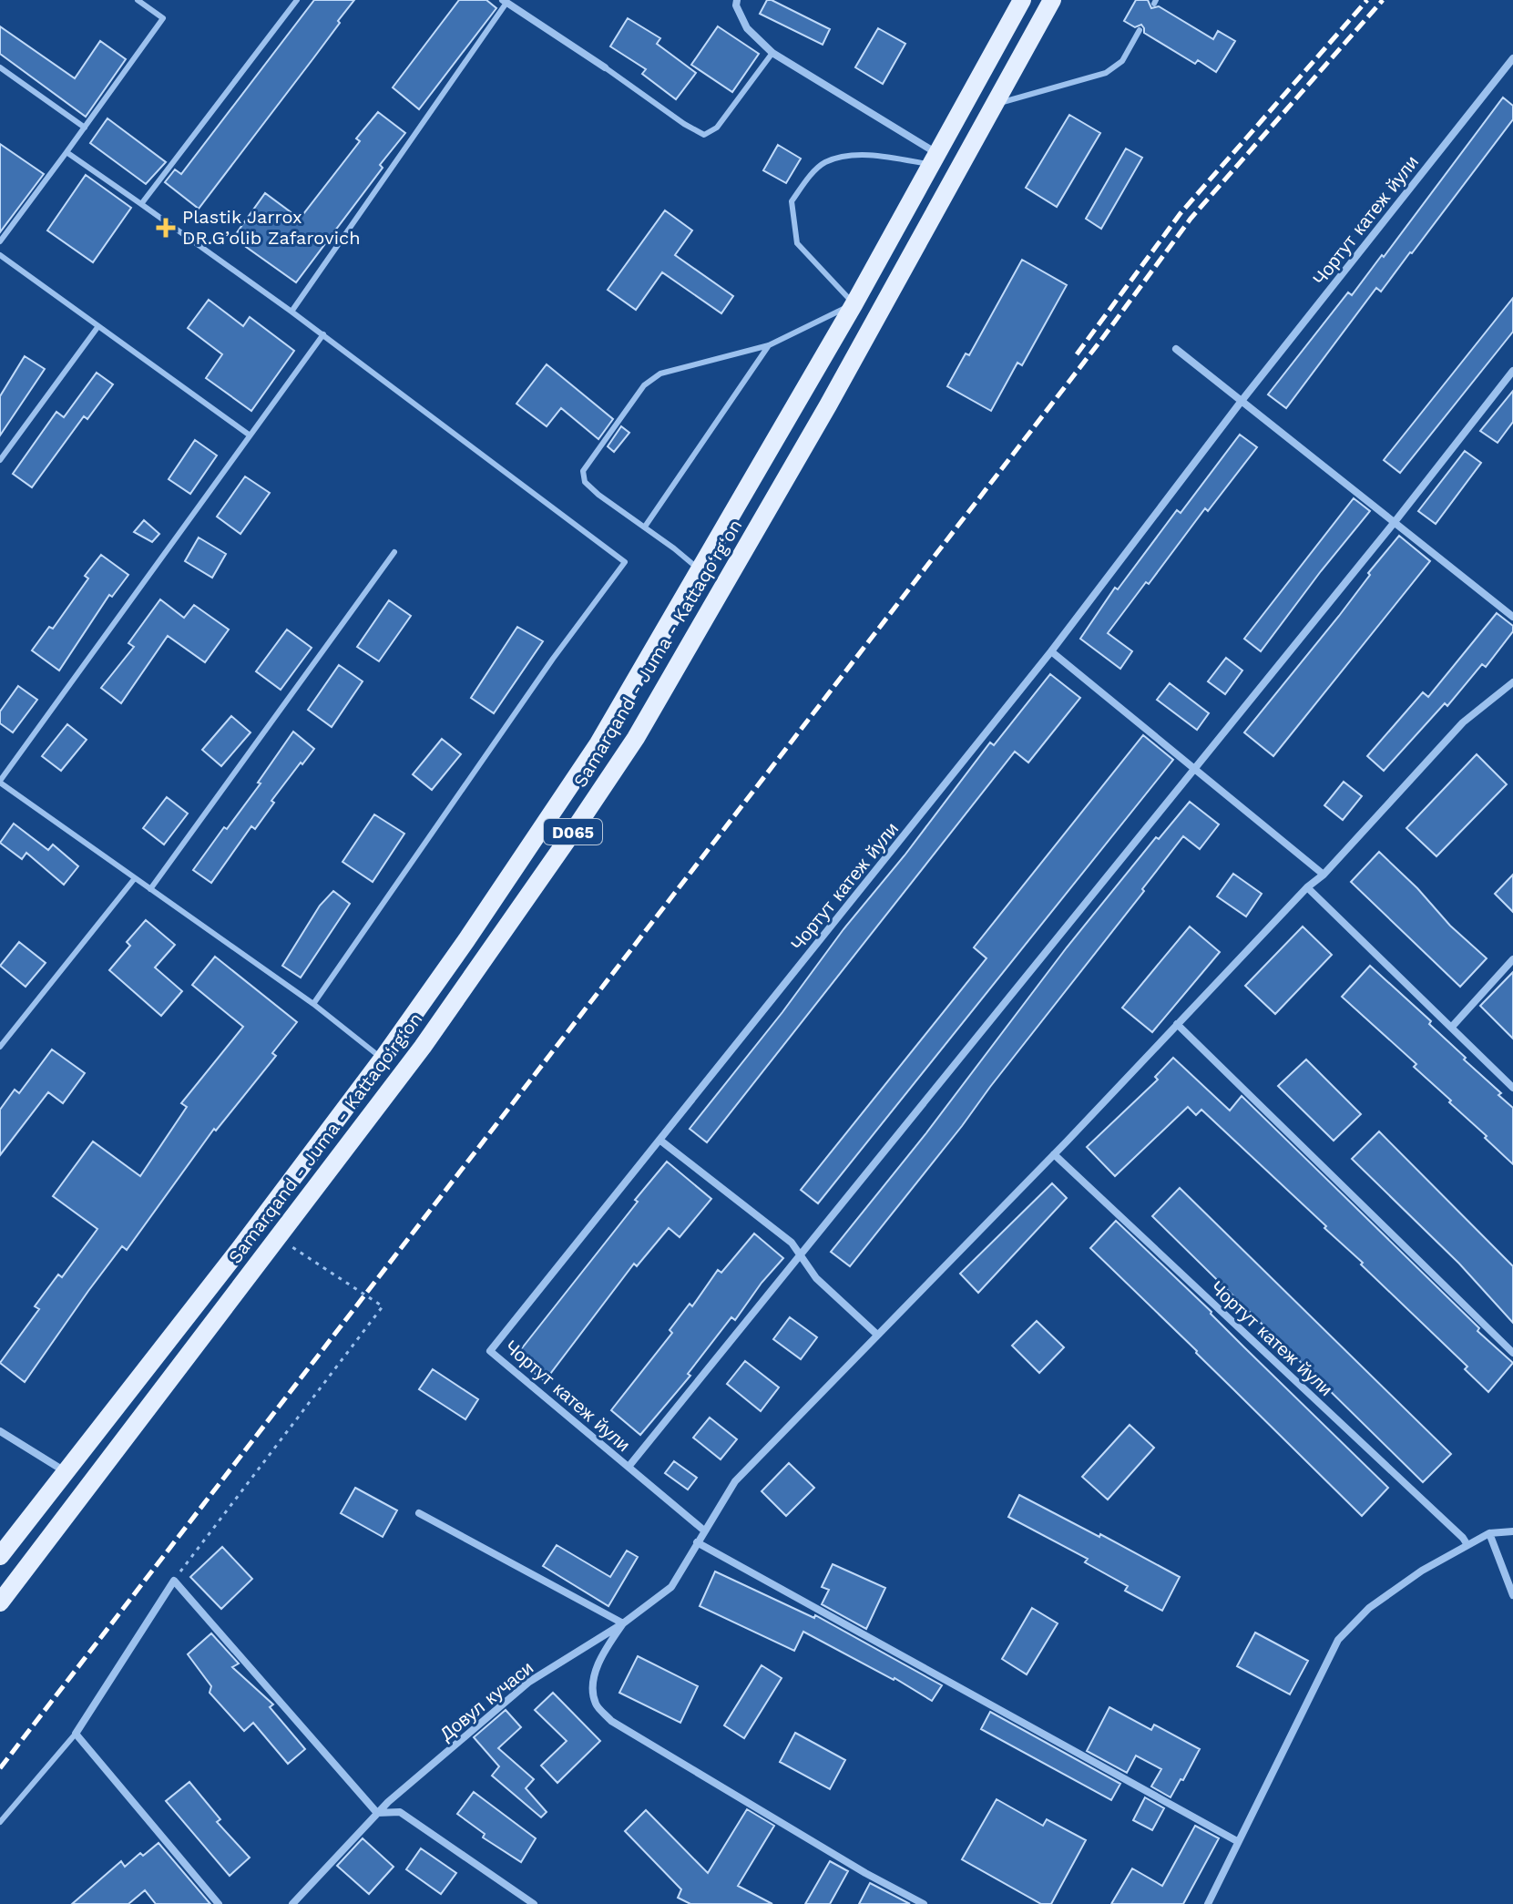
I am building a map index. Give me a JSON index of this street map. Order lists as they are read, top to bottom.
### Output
{
  "streets": {
    "main road": ["Samarqand - Juma - Kattaqo‘rg‘on", "D065"],
    "street": ["Чортут катеж йули", "Довул кучаси"]
  },
  "crossings": [
    ["Чортут катеж йули", "Довул кучаси"]
  ],
  "places": {
    "health": ["Plastik Jarrox DR.G’olib Zafarovich"]
  }
}
